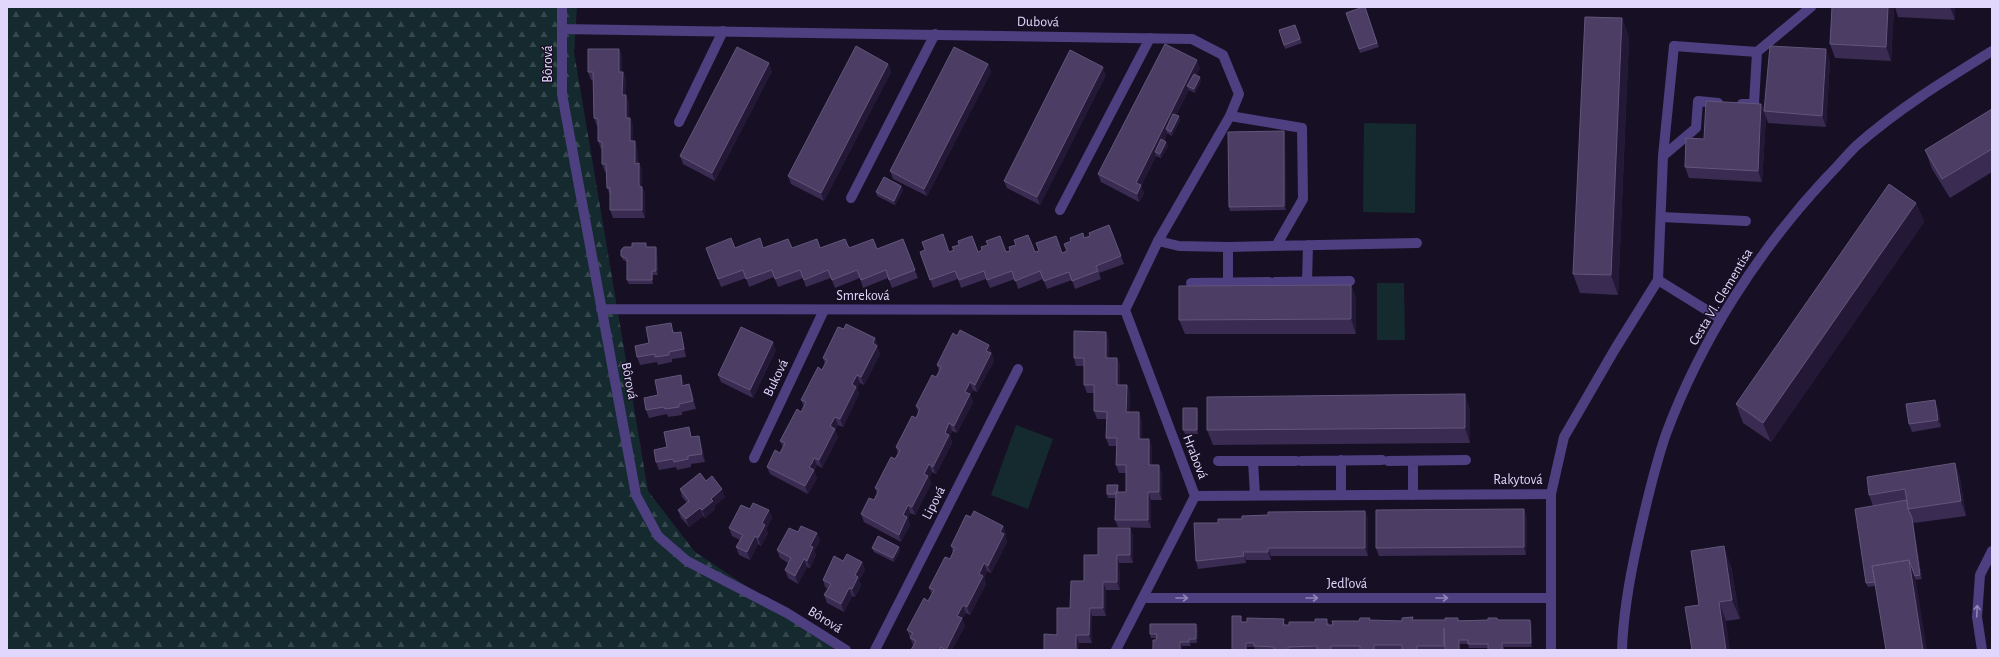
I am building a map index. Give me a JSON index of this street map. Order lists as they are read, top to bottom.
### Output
{
  "streets": {
    "street": [
      "Dubová",
      "Bôrová",
      "Smreková",
      "Cesta Vl. Clementisa",
      "Buková",
      "Hrabová",
      "Rakytová",
      "Lipová",
      "Jedľová"
    ]
  },
  "crossings": [
    ["Dubová", "Bôrová"],
    ["Dubová", "Smreková"],
    ["Dubová", "Hrabová"],
    ["Bôrová", "Smreková"],
    ["Smreková", "Buková"],
    ["Smreková", "Hrabová"],
    ["Hrabová", "Rakytová"],
    ["Hrabová", "Jedľová"]
  ],
  "one_way": ["Jedľová"]
}
